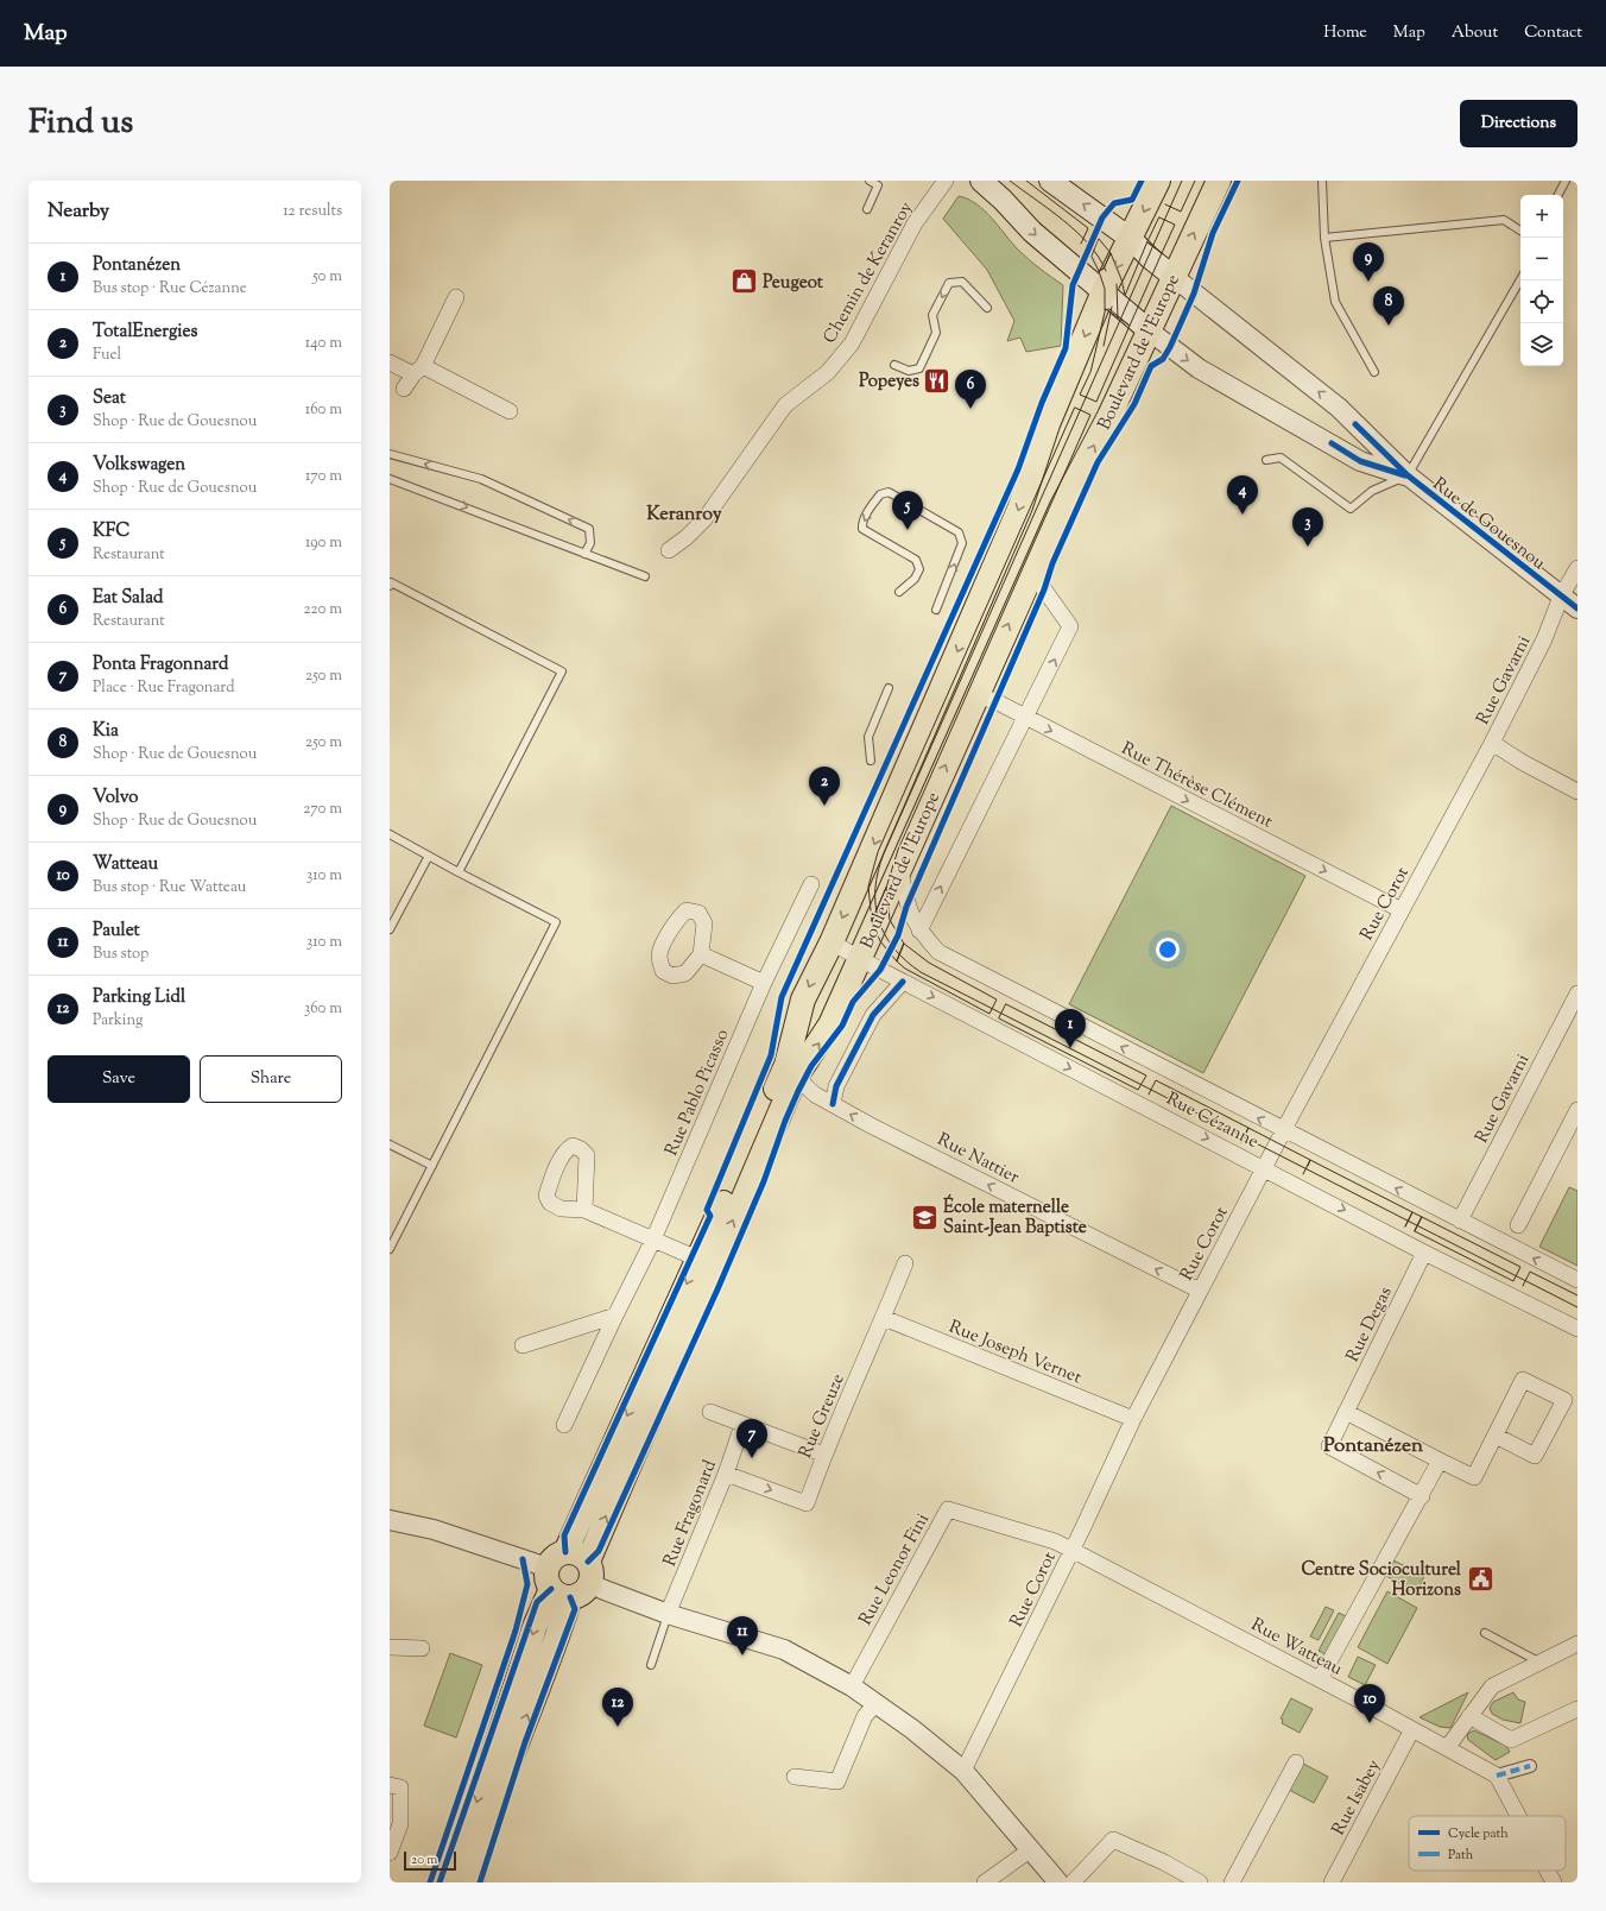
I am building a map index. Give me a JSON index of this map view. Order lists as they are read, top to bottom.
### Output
{
  "streets": {
    "main road": ["Boulevard de l'Europe", "Rue de Gouesnou"],
    "street": [
      "Chemin de Keranroy",
      "Rue Gavarni",
      "Rue Thérèse Clément",
      "Rue Corot",
      "Rue Pablo Picasso",
      "Rue Cézanne",
      "Rue Nattier",
      "Rue Degas",
      "Rue Joseph Vernet",
      "Rue Greuze",
      "Rue Fragonard",
      "Rue Leonor Fini",
      "Rue Watteau",
      "Rue Isabey"
    ]
  },
  "crossings": [
    ["Boulevard de l'Europe", "Rue de Gouesnou"],
    ["Boulevard de l'Europe", "Rue Thérèse Clément"],
    ["Boulevard de l'Europe", "Rue Cézanne"],
    ["Boulevard de l'Europe", "Rue Nattier"],
    ["Rue de Gouesnou", "Rue Gavarni"],
    ["Rue Gavarni", "Rue Corot"],
    ["Rue Gavarni", "Rue Cézanne"],
    ["Rue Thérèse Clément", "Rue Corot"],
    ["Rue Corot", "Rue Cézanne"],
    ["Rue Corot", "Rue Nattier"],
    ["Rue Corot", "Rue Joseph Vernet"],
    ["Rue Corot", "Rue Leonor Fini"],
    ["Rue Corot", "Rue Watteau"],
    ["Rue Cézanne", "Rue Degas"],
    ["Rue Joseph Vernet", "Rue Greuze"],
    ["Rue Greuze", "Rue Fragonard"],
    ["Rue Leonor Fini", "Rue Watteau"],
    ["Rue Watteau", "Rue Isabey"]
  ],
  "one_way": ["Rue Thérèse Clément", "Rue Nattier"],
  "districts": ["Keranroy", "Pontanézen"],
  "places": {
    "shop": ["Peugeot"],
    "restaurant": ["Popeyes"],
    "school or university": ["École maternelle Saint-Jean Baptiste"],
    "public building": ["Centre Socioculturel Horizons"]
  },
  "legend": ["Cycle path", "Path"],
  "scale_bar": "20 m",
  "page": {
    "header": "Map",
    "nav": [
      "Home",
      "Map",
      "About",
      "Contact"
    ],
    "title": "Find us",
    "buttons": [
      "Directions",
      ["Save", "Share"]
    ],
    "heading": ["Nearby", "12 results"],
    "map_buttons": ["+", "−"],
    "list": [
      {
        "mark": "1",
        "name": "Pontanézen",
        "note": "Bus stop · Rue Cézanne",
        "value": "50 m"
      },
      {
        "mark": "2",
        "name": "TotalEnergies",
        "note": "Fuel",
        "value": "140 m"
      },
      {
        "mark": "3",
        "name": "Seat",
        "note": "Shop · Rue de Gouesnou",
        "value": "160 m"
      },
      {
        "mark": "4",
        "name": "Volkswagen",
        "note": "Shop · Rue de Gouesnou",
        "value": "170 m"
      },
      {
        "mark": "5",
        "name": "KFC",
        "note": "Restaurant",
        "value": "190 m"
      },
      {
        "mark": "6",
        "name": "Eat Salad",
        "note": "Restaurant",
        "value": "220 m"
      },
      {
        "mark": "7",
        "name": "Ponta Fragonnard",
        "note": "Place · Rue Fragonard",
        "value": "250 m"
      },
      {
        "mark": "8",
        "name": "Kia",
        "note": "Shop · Rue de Gouesnou",
        "value": "250 m"
      },
      {
        "mark": "9",
        "name": "Volvo",
        "note": "Shop · Rue de Gouesnou",
        "value": "270 m"
      },
      {
        "mark": "10",
        "name": "Watteau",
        "note": "Bus stop · Rue Watteau",
        "value": "310 m"
      },
      {
        "mark": "11",
        "name": "Paulet",
        "note": "Bus stop",
        "value": "310 m"
      },
      {
        "mark": "12",
        "name": "Parking Lidl",
        "note": "Parking",
        "value": "360 m"
      }
    ],
    "pins": [
      "9",
      "8",
      "6",
      "4",
      "5",
      "3",
      "2",
      "1",
      "7",
      "11",
      "10",
      "12"
    ],
    "scale": "20 m"
  }
}
